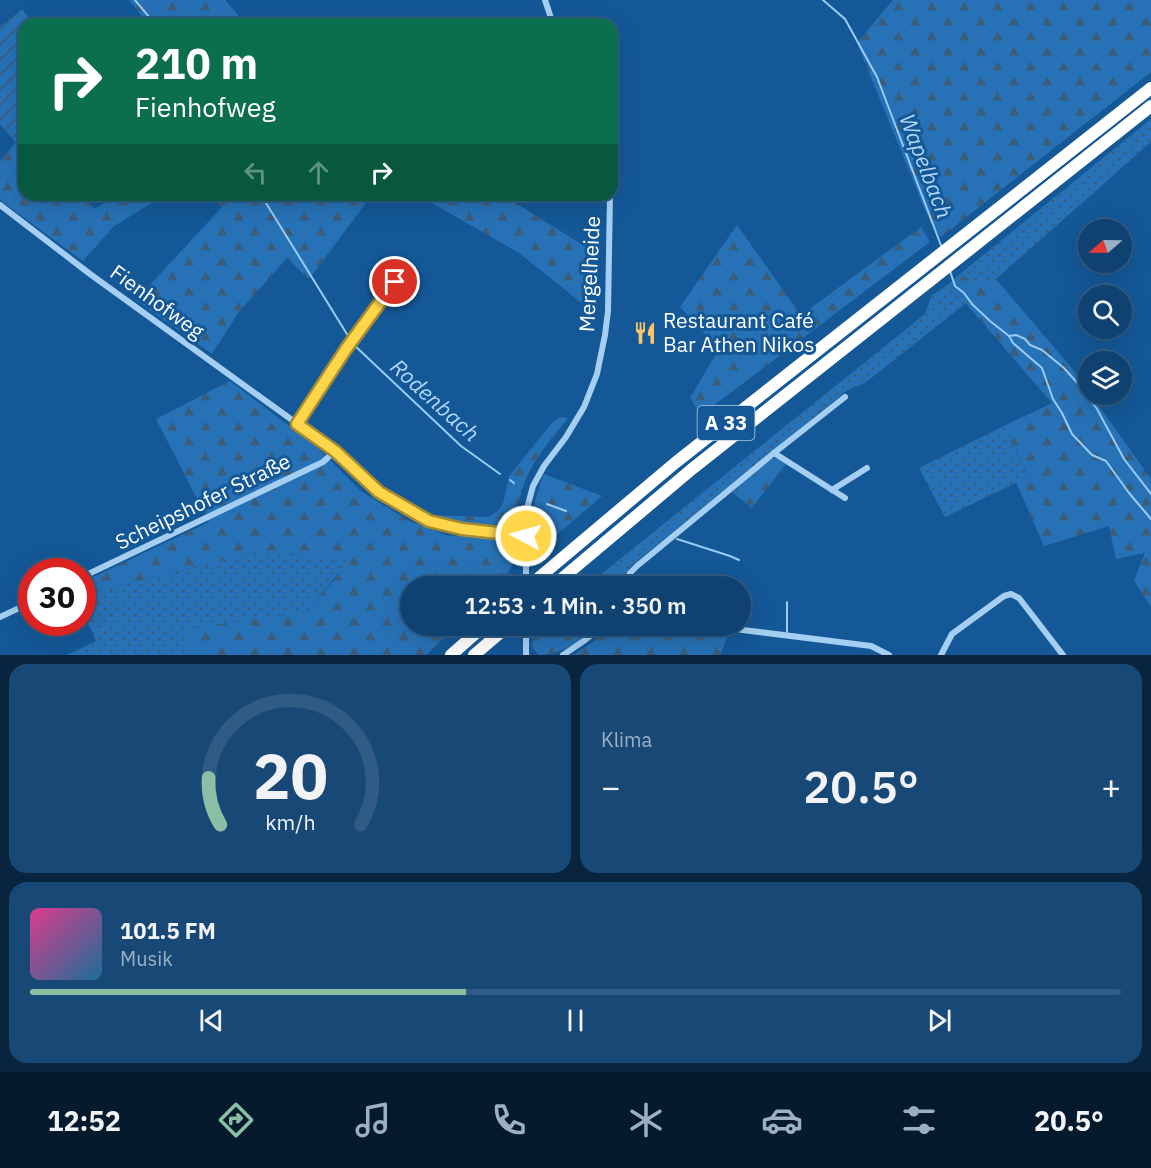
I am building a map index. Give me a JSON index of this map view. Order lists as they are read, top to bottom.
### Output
{
  "streets": {
    "highway": ["A 33"],
    "street": ["Mergelheide", "Fienhofweg", "Scheipshofer Straße"]
  },
  "crossings": [
    ["Mergelheide", "Fienhofweg"],
    ["Fienhofweg", "Scheipshofer Straße"]
  ],
  "water": ["Wapelbach", "Rodenbach"],
  "places": {
    "restaurant": ["Restaurant Café Bar Athen Nikos"]
  },
  "north": "left",
  "page": {
    "turn": ["210 m", "Fienhofweg"],
    "limit": "30",
    "trip": "12:53 · 1 Min. · 350 m",
    "tile": "Klima",
    "heat": ["−", "20.5°", "+"],
    "song": ["101.5 FM", "Musik"],
    "tabs": ["12:52", "20.5°"],
    "gauge": ["20", "km/h"]
  }
}
